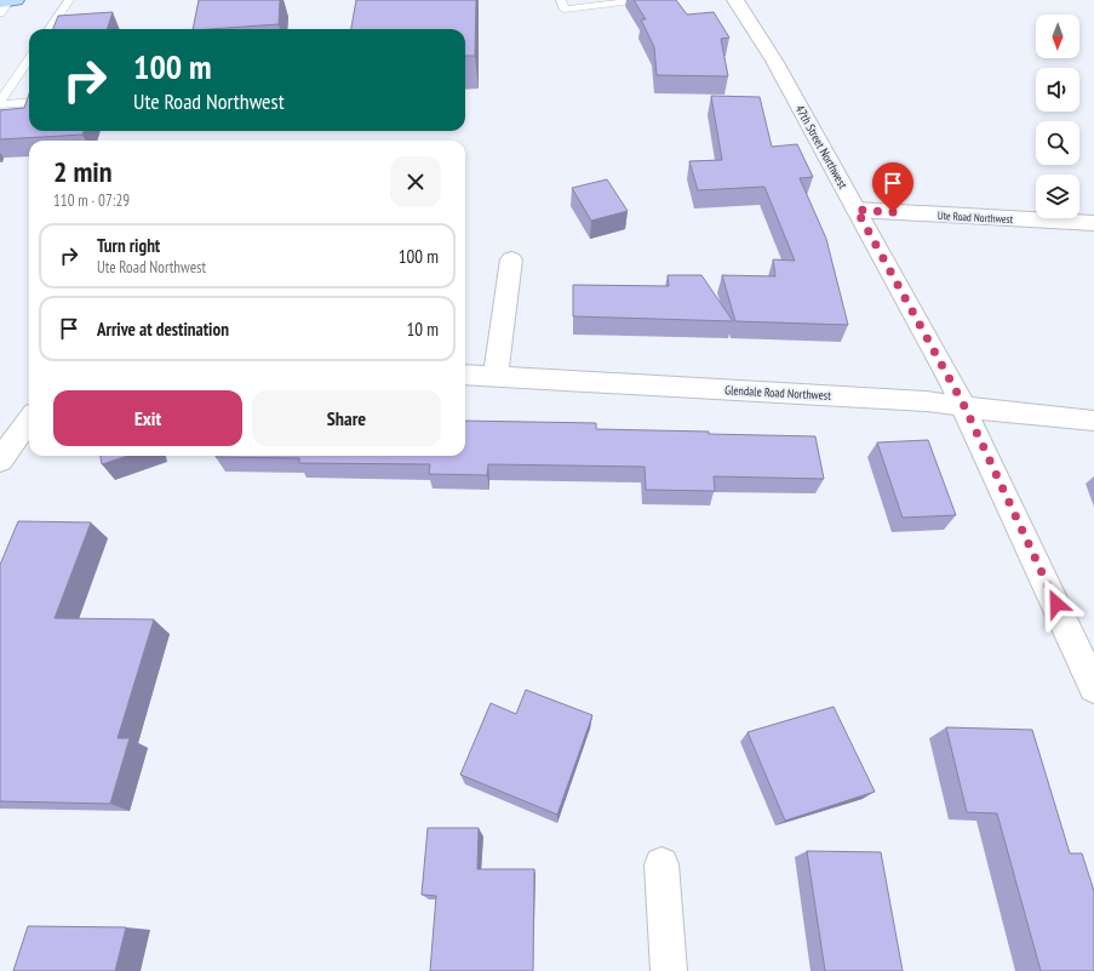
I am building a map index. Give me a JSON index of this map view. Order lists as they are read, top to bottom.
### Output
{
  "streets": {
    "street": ["47th Street Northwest", "Ute Road Northwest", "Glendale Road Northwest"]
  },
  "crossings": [
    ["47th Street Northwest", "Ute Road Northwest"],
    ["47th Street Northwest", "Glendale Road Northwest"]
  ],
  "north": "bottom",
  "page": {
    "turn": ["100 m", "Ute Road Northwest"],
    "heading": ["2 min", "110 m · 07:29"],
    "list": [
      {
        "name": "Turn right",
        "note": "Ute Road Northwest",
        "value": "100 m"
      },
      {
        "name": "Arrive at destination",
        "value": "10 m"
      }
    ],
    "buttons": ["Exit", "Share"]
  }
}
